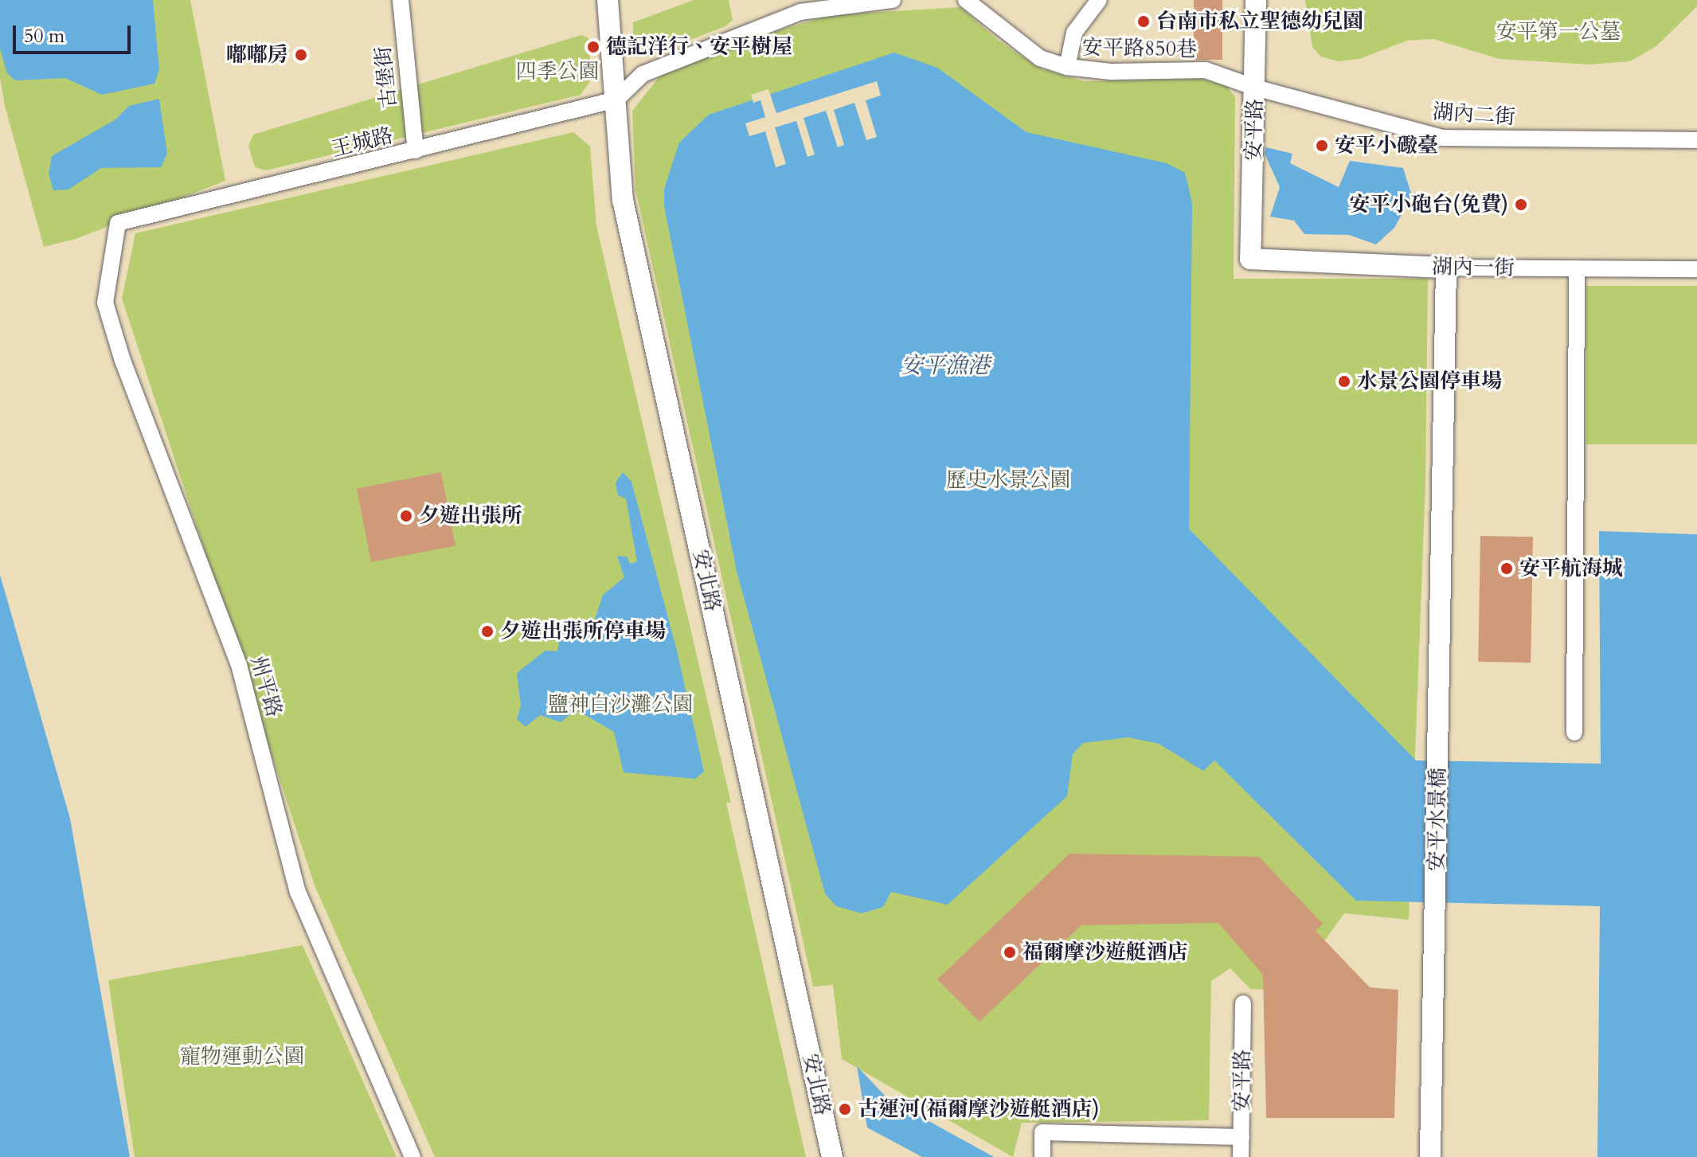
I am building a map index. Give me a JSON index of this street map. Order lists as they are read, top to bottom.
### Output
{
  "streets": {
    "street": [
      "安平路850巷",
      "古堡街",
      "湖內二街",
      "安平路",
      "王城路",
      "湖內一街",
      "安北路",
      "州平路",
      "安平水景橋"
    ]
  },
  "crossings": [
    ["安平路850巷", "湖內二街"],
    ["安平路850巷", "安平路"],
    ["古堡街", "王城路"],
    ["湖內二街", "安平路"],
    ["安平路", "湖內一街"],
    ["王城路", "安北路"],
    ["王城路", "州平路"],
    ["湖內一街", "安平水景橋"]
  ],
  "water": ["安平漁港"],
  "parks": [
    "安平第一公墓",
    "四季公園",
    "歷史水景公園",
    "鹽神白沙灘公園",
    "寵物運動公園"
  ],
  "places": [
    "台南市私立聖德幼兒園",
    "德記洋行、安平樹屋",
    "嘟嘟房",
    "安平小礮臺",
    "安平小砲台(免費)",
    "水景公園停車場",
    "夕遊出張所",
    "安平航海城",
    "夕遊出張所停車場",
    "福爾摩沙遊艇酒店",
    "古運河(福爾摩沙遊艇酒店)"
  ],
  "scale_bar": "50 m"
}
